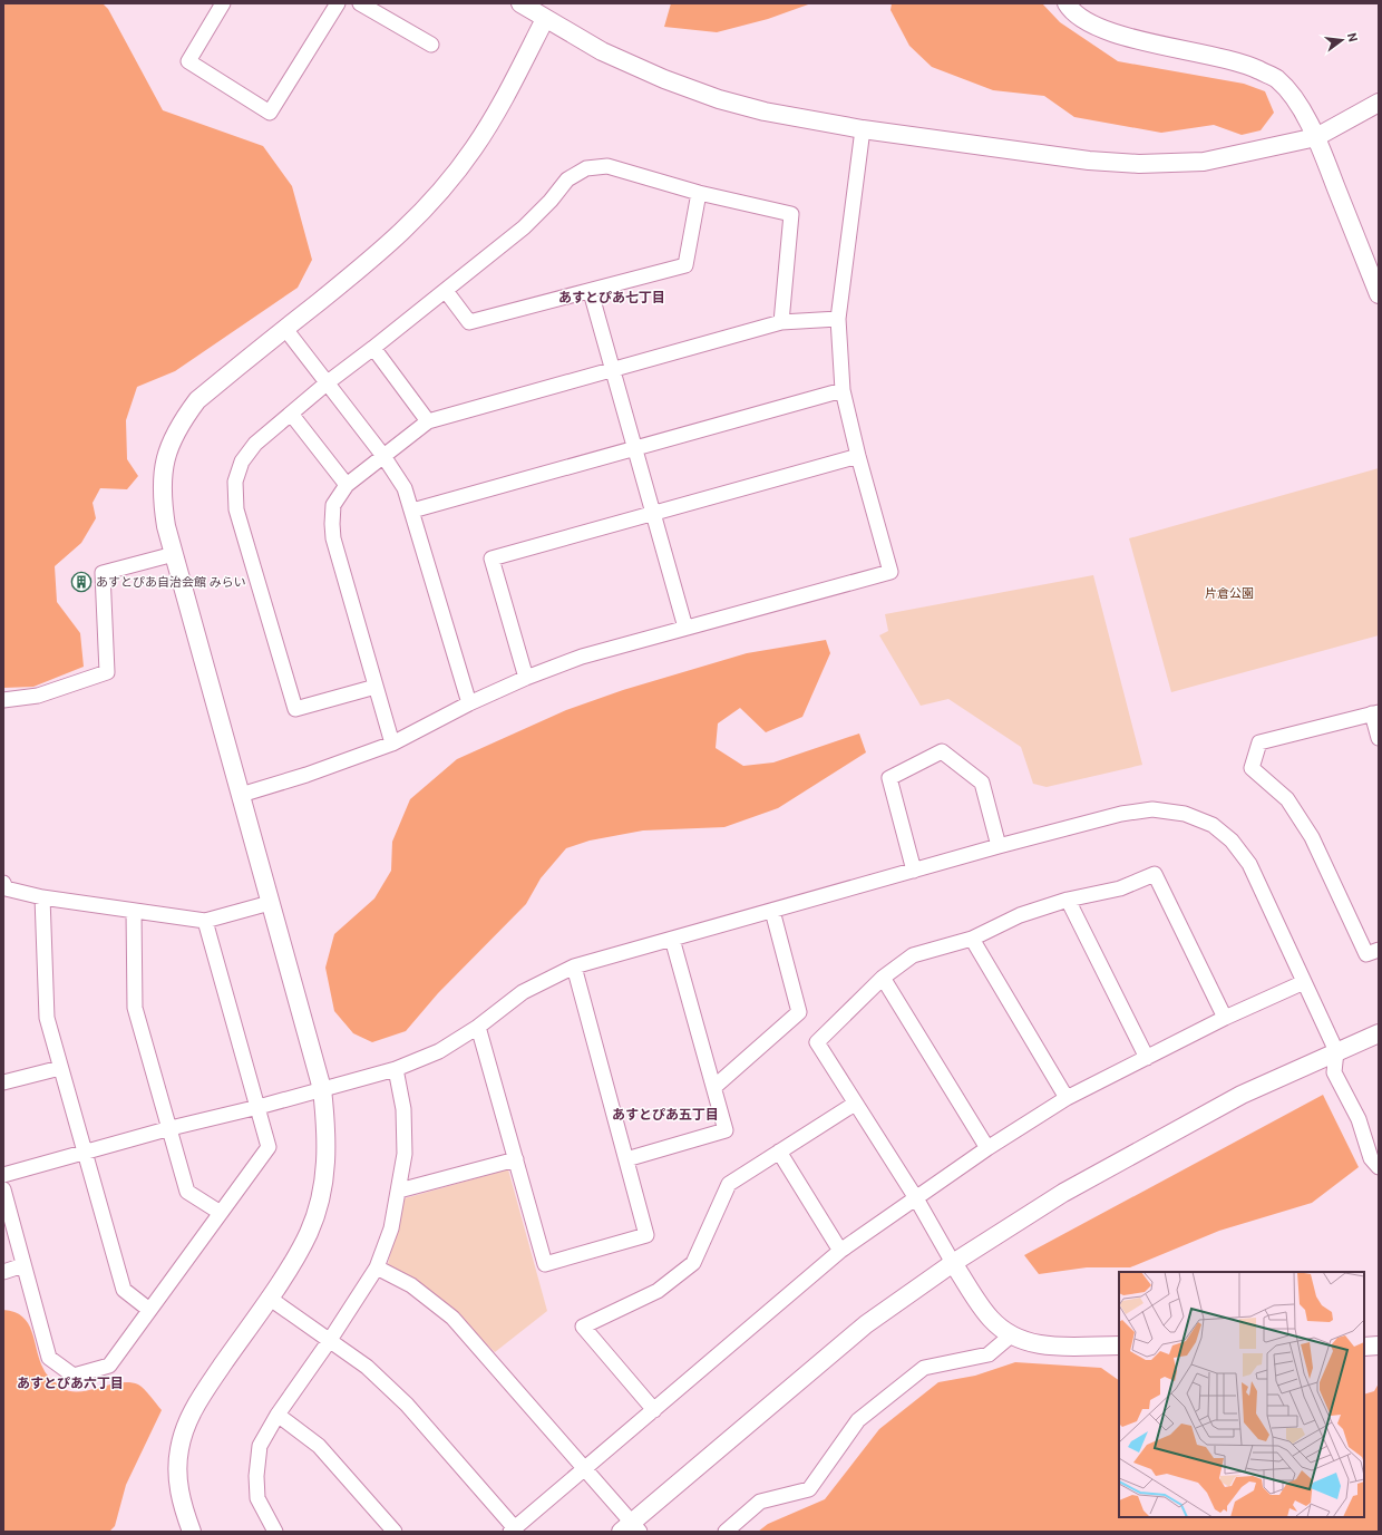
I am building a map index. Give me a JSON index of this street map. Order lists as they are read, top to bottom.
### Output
{
  "districts": ["あすとぴあ七丁目", "あすとぴあ五丁目", "あすとぴあ六丁目"],
  "parks": ["片倉公園"],
  "places": {
    "building": ["あすとぴあ自治会館 みらい"]
  },
  "north": "right"
}
